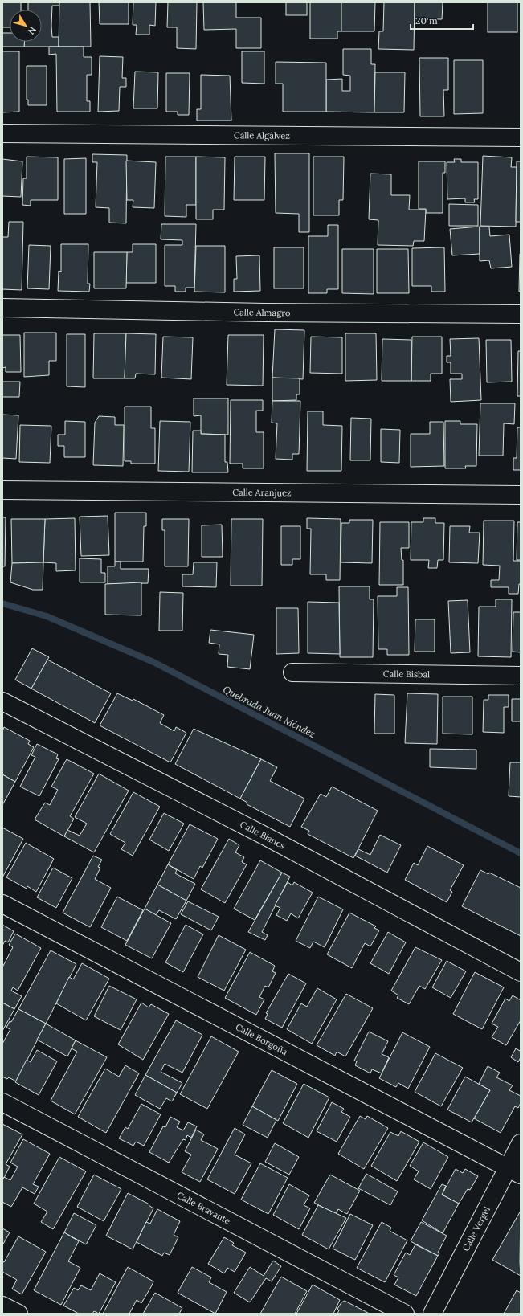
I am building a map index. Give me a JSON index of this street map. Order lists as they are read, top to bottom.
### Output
{
  "streets": {
    "street": [
      "Calle Algálvez",
      "Calle Almagro",
      "Calle Aranjuez",
      "Calle Bisbal",
      "Calle Blanes",
      "Calle Borgoña",
      "Calle Bravante",
      "Calle Vergel"
    ]
  },
  "crossings": [
    ["Calle Borgoña", "Calle Vergel"]
  ],
  "water": ["Quebrada Juan Méndez"],
  "scale_bar": "20 m",
  "north": "bottom right"
}
